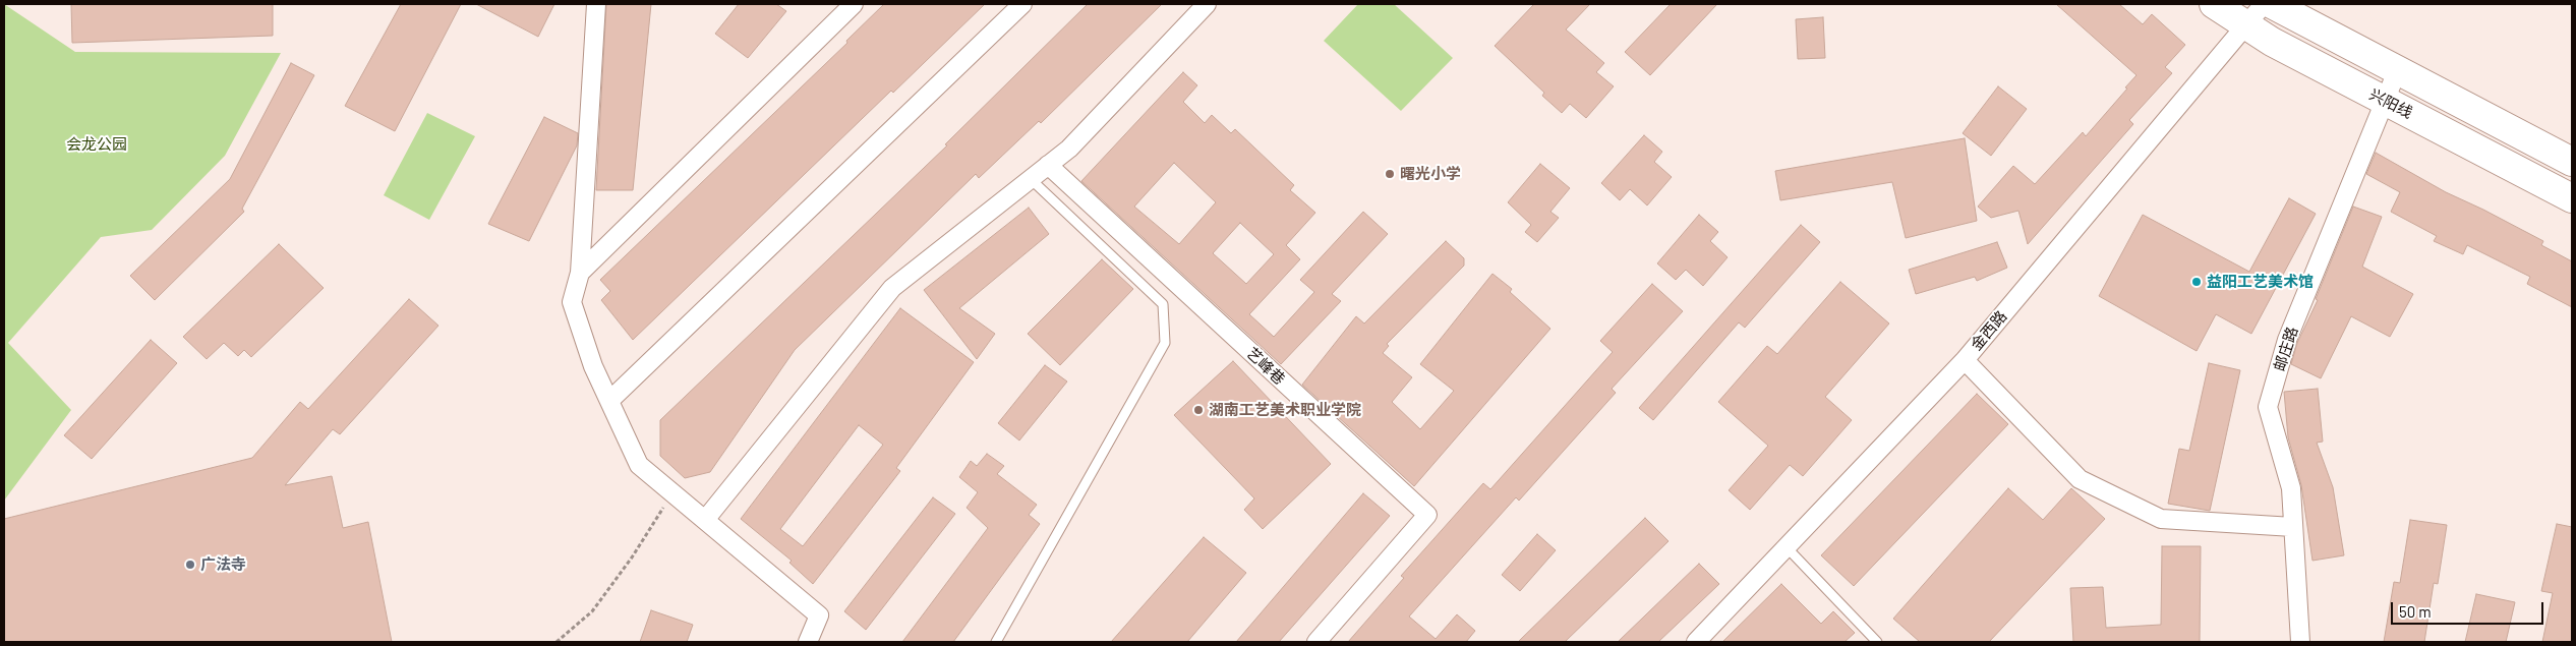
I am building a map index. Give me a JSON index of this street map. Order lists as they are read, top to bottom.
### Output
{
  "streets": {
    "highway": ["兴阳线"],
    "street": ["金西路", "邮庄路", "艺峰巷"]
  },
  "crossings": [
    ["兴阳线", "金西路"],
    ["兴阳线", "邮庄路"]
  ],
  "parks": ["会龙公园"],
  "places": [
    "曙光小学",
    "益阳工艺美术馆",
    "湖南工艺美术职业学院",
    "广法寺"
  ],
  "scale_bar": "50 m"
}
